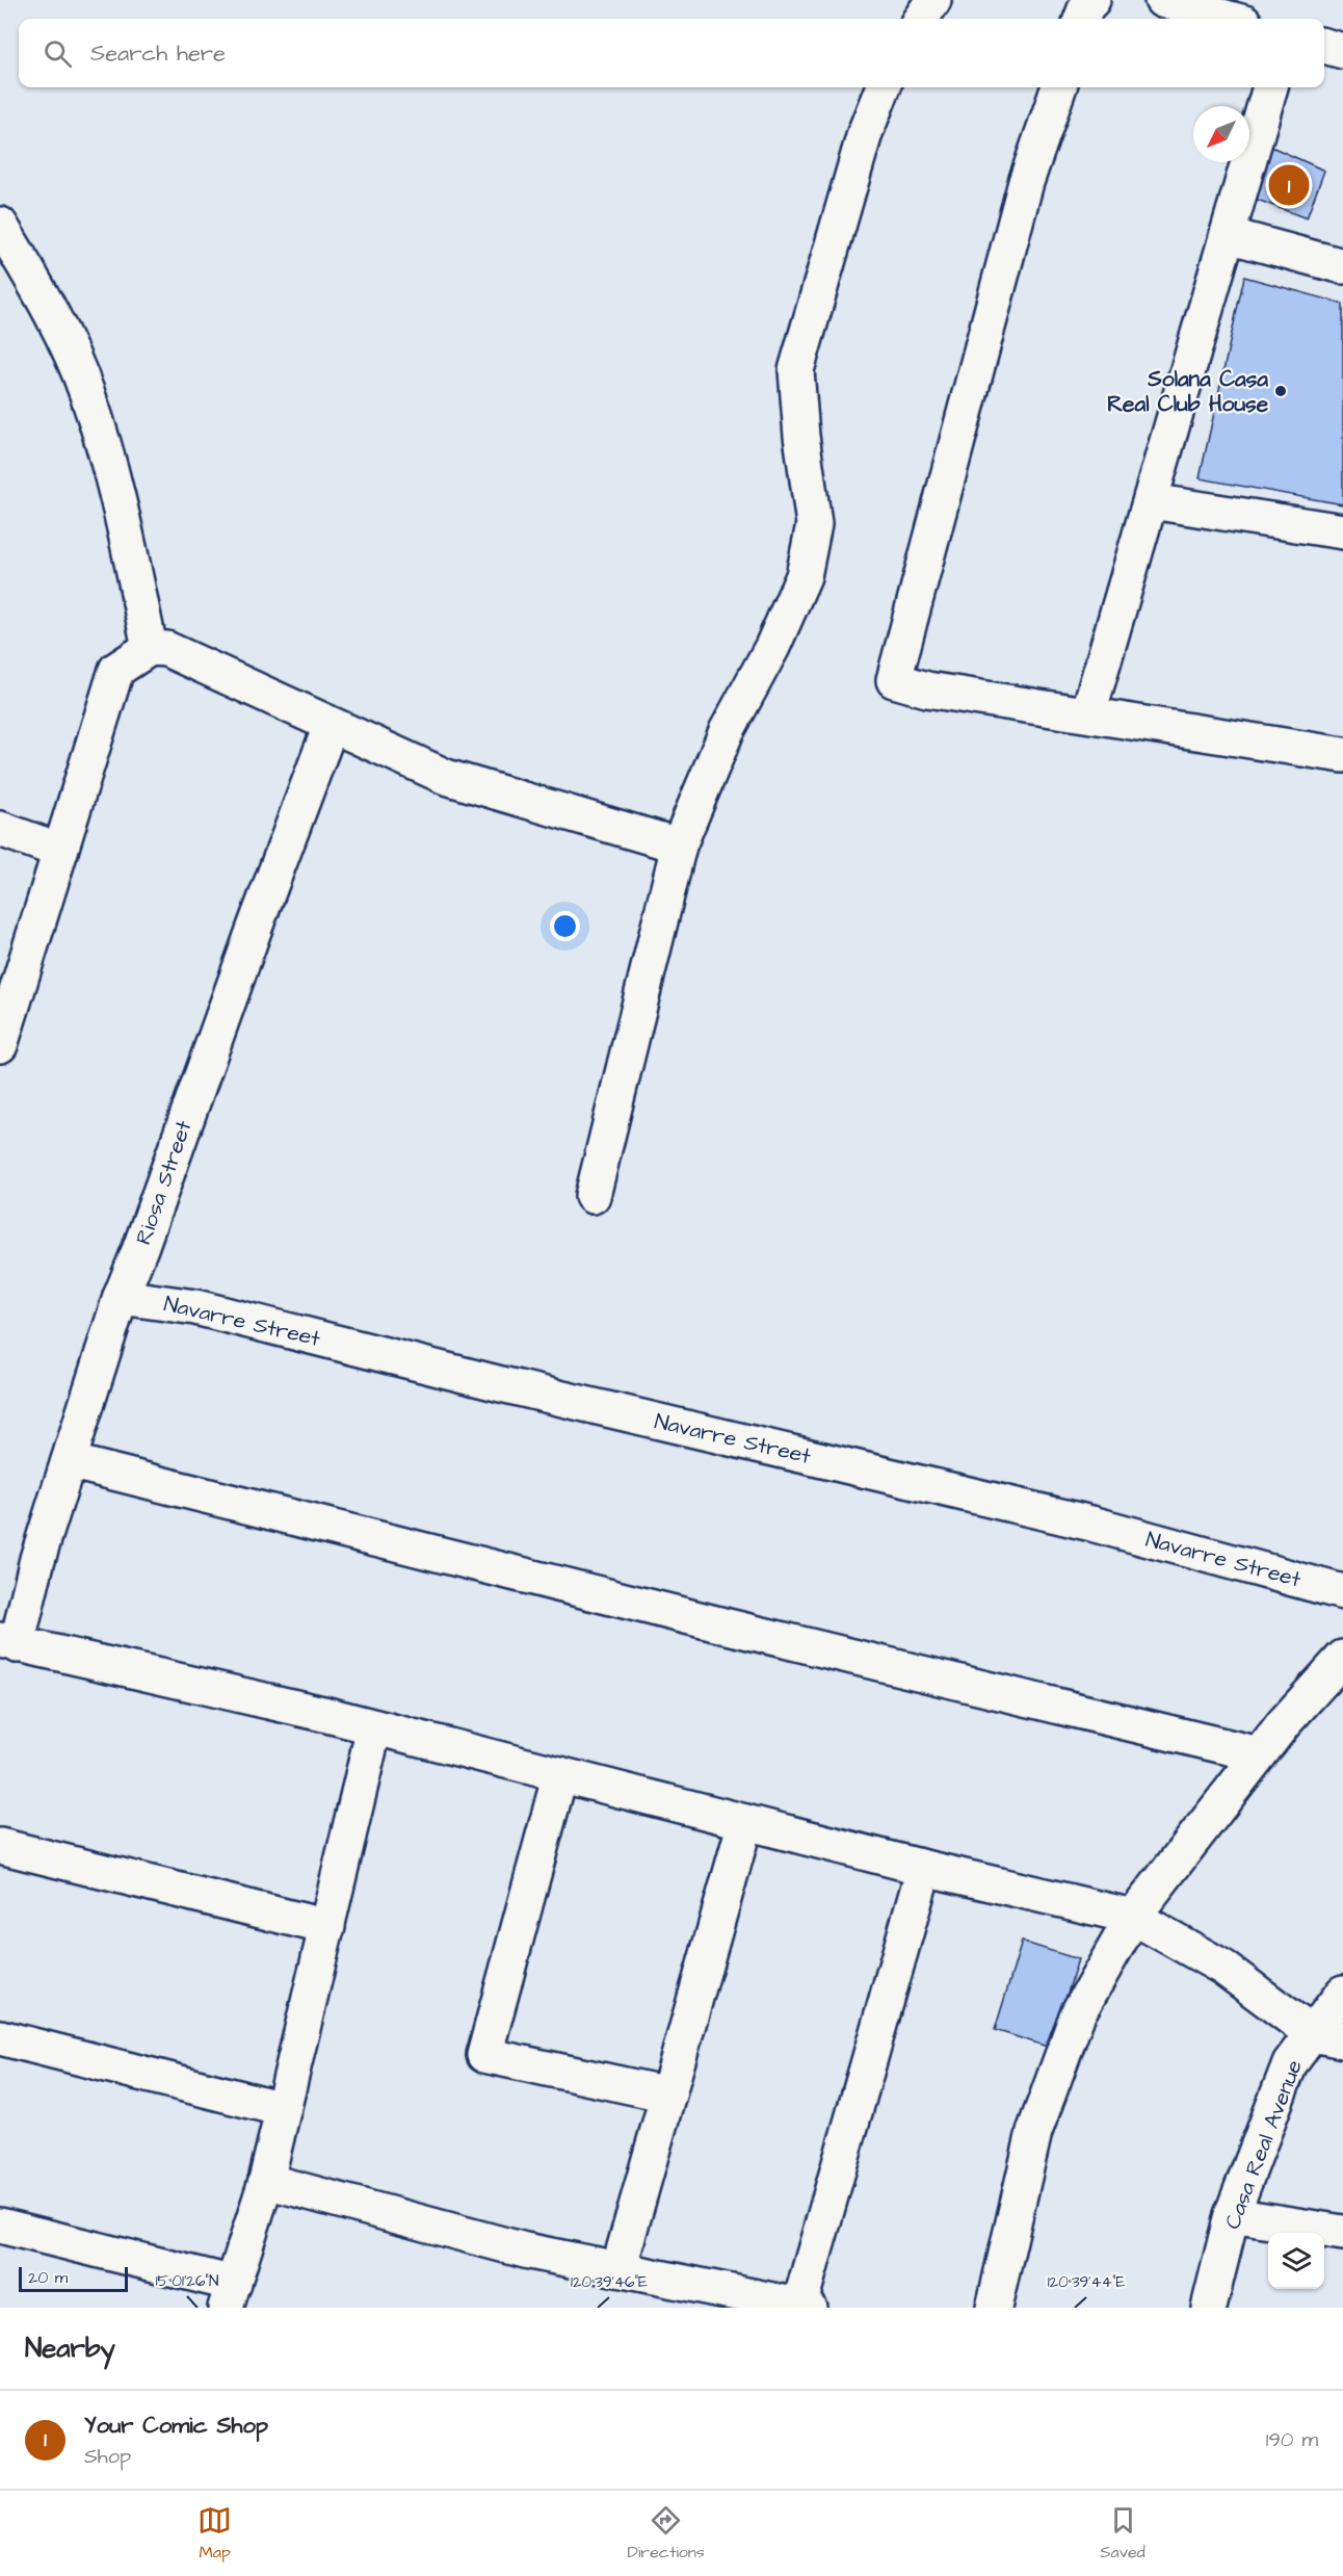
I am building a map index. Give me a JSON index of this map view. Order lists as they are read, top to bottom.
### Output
{
  "streets": {
    "street": ["Riosa Street", "Navarre Street", "Casa Real Avenue"]
  },
  "crossings": [
    ["Riosa Street", "Navarre Street"]
  ],
  "places": ["Solana Casa Real Club House"],
  "scale_bar": "20 m",
  "north": "bottom left",
  "page": {
    "search": "Search here",
    "pins": "1",
    "scale": "20 m",
    "heading": "Nearby",
    "list": [
      {
        "mark": "1",
        "name": "Your Comic Shop",
        "note": "Shop",
        "value": "190 m"
      }
    ],
    "nav": ["Map", "Directions", "Saved"]
  },
  "coordinates": ["15°01'26\"N", "120°39'46\"E", "120°39'44\"E"]
}
